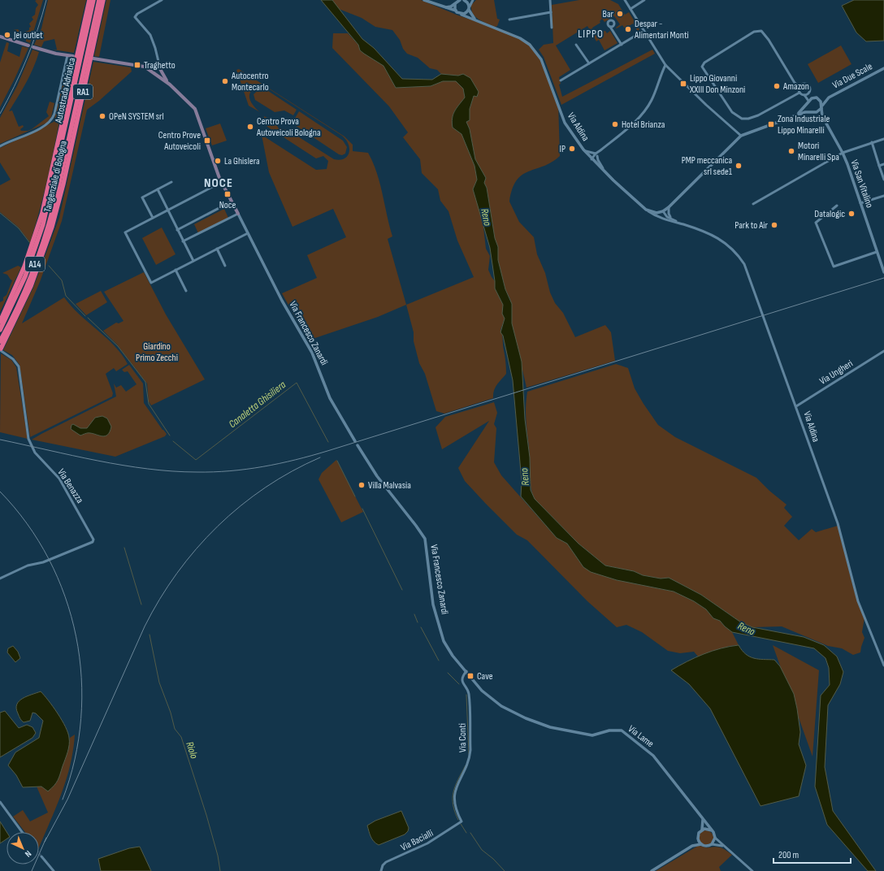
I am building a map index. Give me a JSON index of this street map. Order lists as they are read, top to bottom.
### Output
{
  "streets": {
    "highway": [
      "Autostrada Adriatica",
      "RA1",
      "Tangenziale di Bologna",
      "A14"
    ],
    "main road": ["Via Francesco Zanardi"],
    "street": [
      "Via Due Scale",
      "Via Aldina",
      "Via San Vitalino",
      "Via Ungheri",
      "Via Benazza",
      "Via Lame",
      "Via Conti",
      "Via Bacialli"
    ]
  },
  "crossings": [
    ["Via Due Scale", "Via San Vitalino"],
    ["Via Aldina", "Via Ungheri"],
    ["Tangenziale di Bologna", "Via Benazza"],
    ["Via Francesco Zanardi", "Via Lame"],
    ["Via Francesco Zanardi", "Via Conti"],
    ["Via Conti", "Via Bacialli"]
  ],
  "districts": ["LIPPO", "NOCE"],
  "water": ["Reno", "Canaletta Ghisiliera", "Riolo"],
  "parks": ["Giardino Primo Zecchi"],
  "places": {
    "other": [
      "Bar",
      "Despar - Alimentari Monti",
      "Jei outlet",
      "Autocentro Montecarlo",
      "Amazon",
      "OPeN SYSTEM srl",
      "Hotel Brianza",
      "Centro Prova Autoveicoli Bologna",
      "IP",
      "Motori Minarelli Spa",
      "La Ghislera",
      "PMP meccanica srl sede1",
      "Datalogic",
      "Park to Air",
      "Villa Malvasia"
    ],
    "transit": [
      "Traghetto",
      "Lippo Giovanni XXIII Don Minzoni",
      "Zona Industriale Lippo Minarelli",
      "Centro Prove Autoveicoli",
      "Noce",
      "Cave"
    ]
  },
  "scale_bar": "200 m",
  "north": "bottom right"
}
